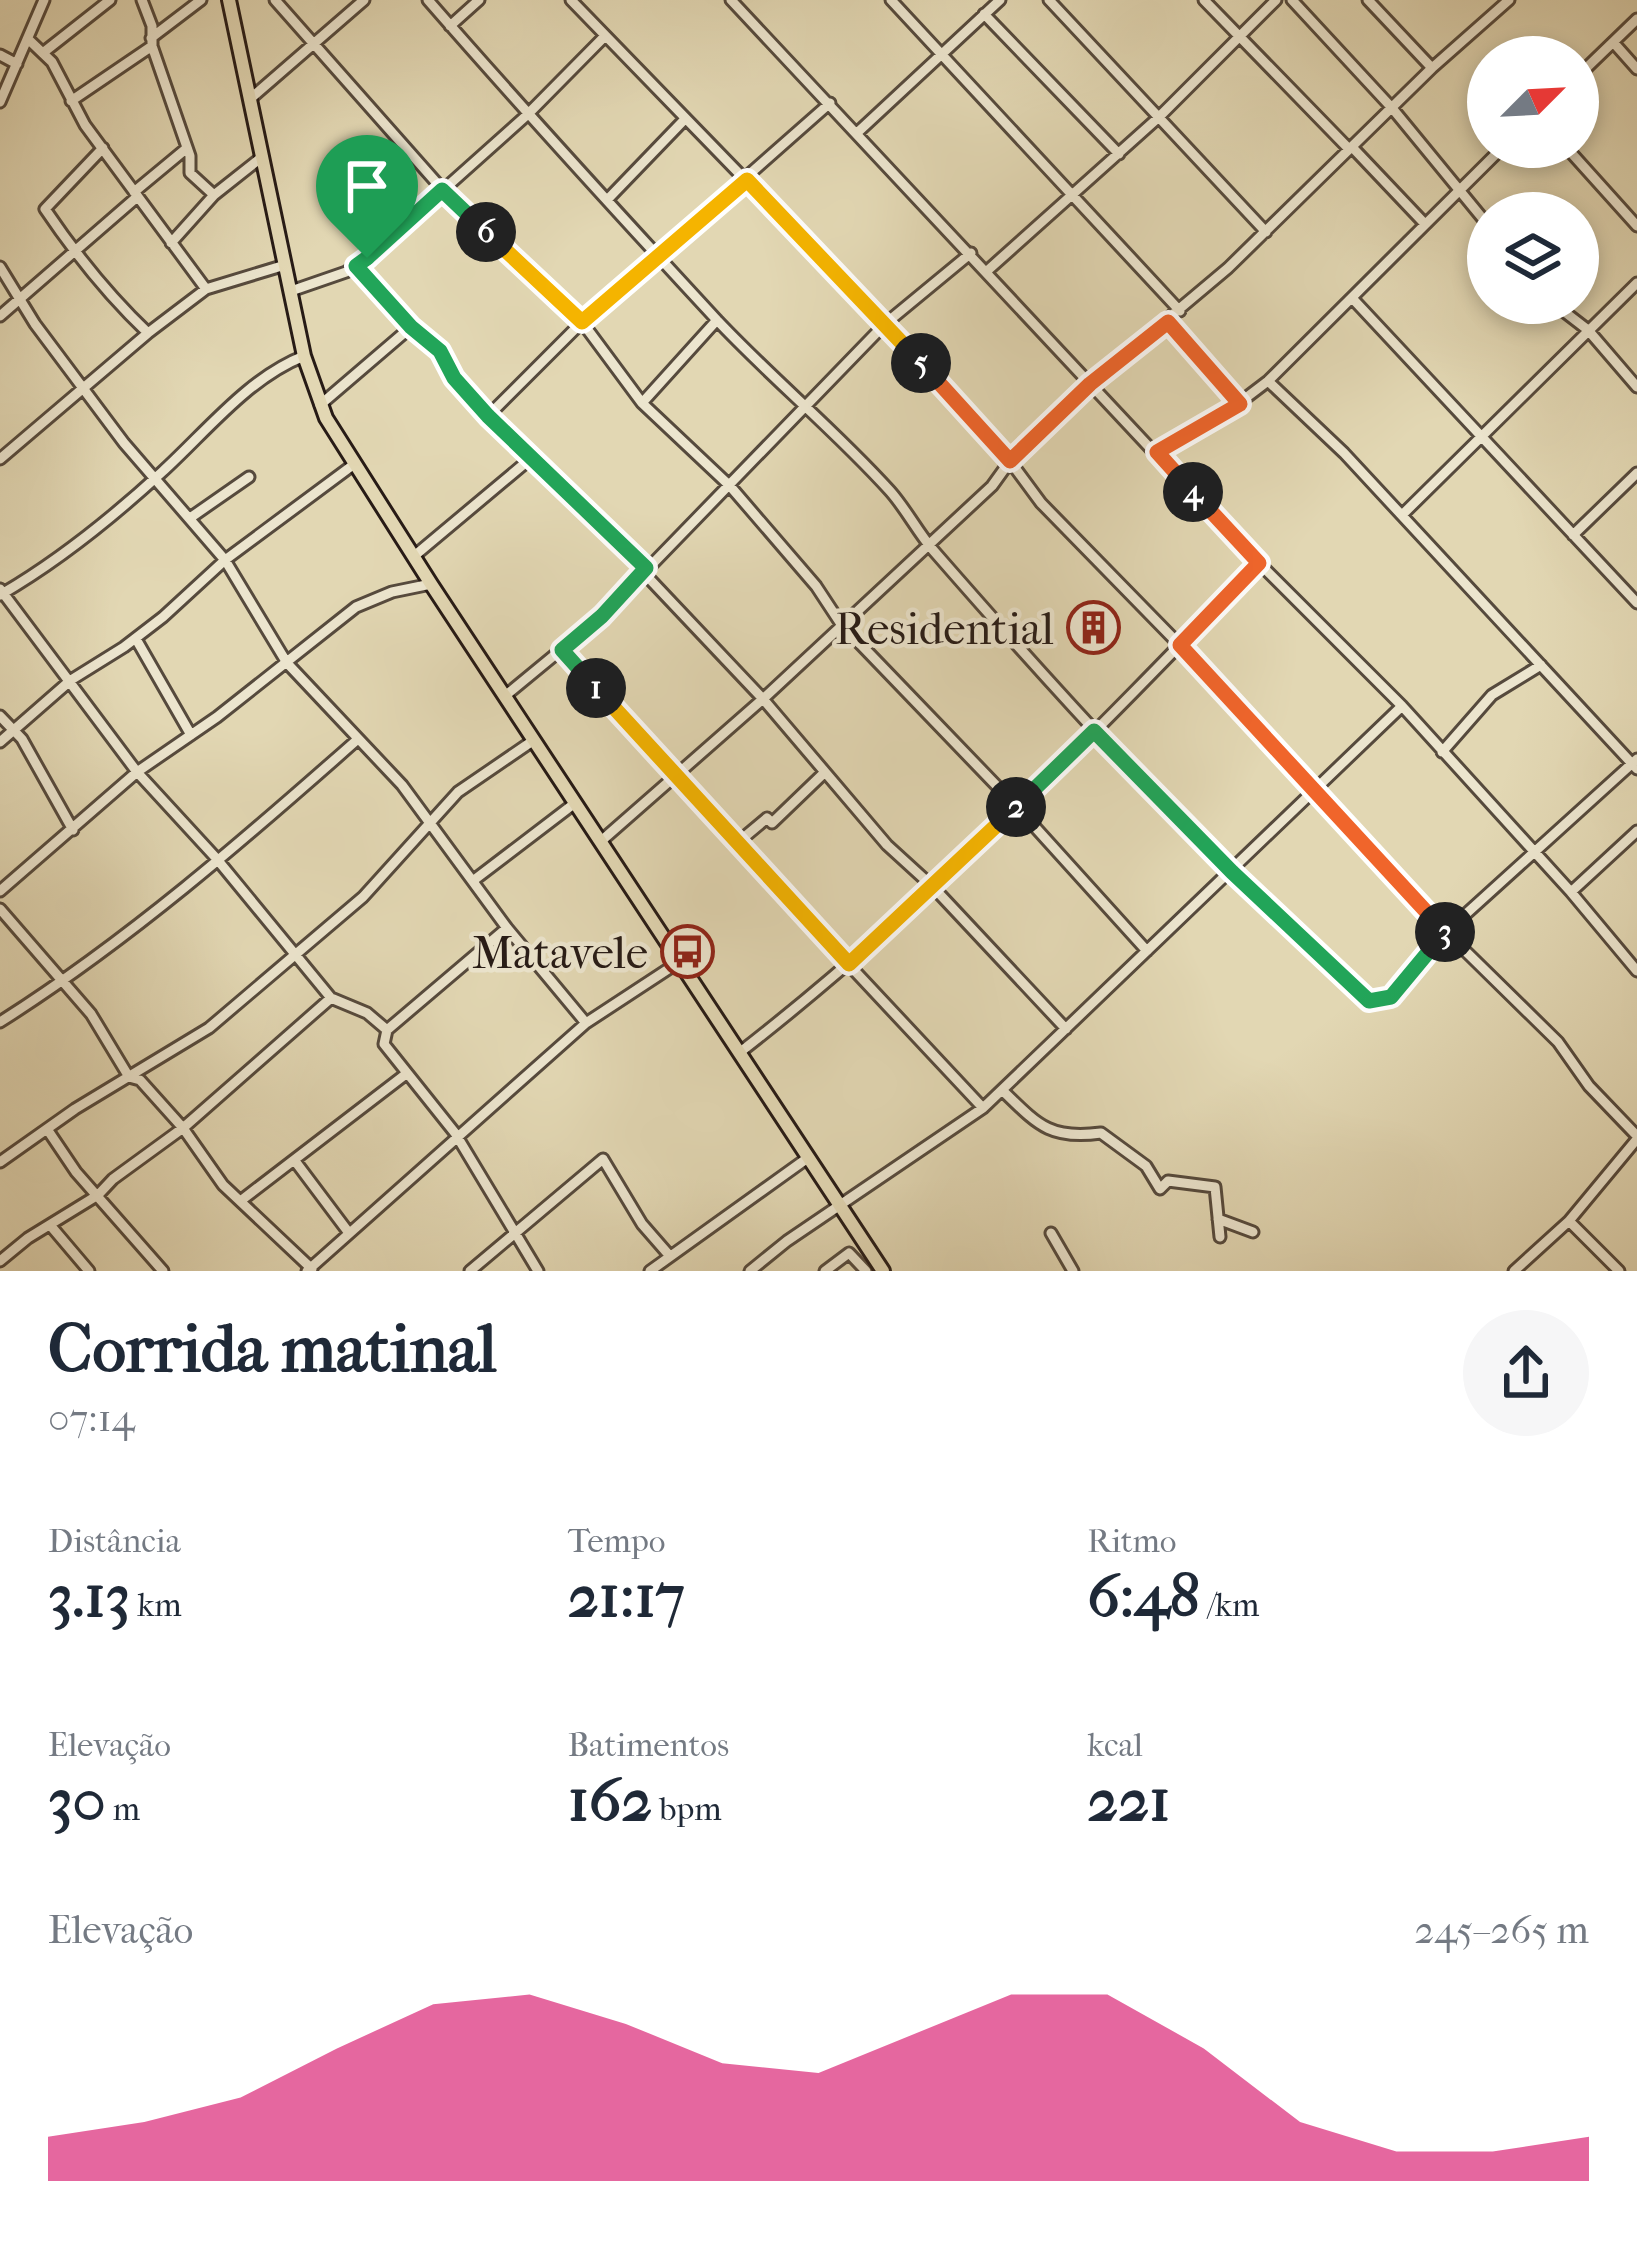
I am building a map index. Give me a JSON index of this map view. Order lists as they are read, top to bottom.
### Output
{
  "places": {
    "building": ["Residential"],
    "bus stop": ["Matavele"]
  },
  "north": "top right",
  "page": {
    "pins": [
      "6",
      "5",
      "4",
      "1",
      "2",
      "3"
    ],
    "heading": ["Corrida matinal", "07:14"],
    "stats": [
      ["Distância", "3.13 km"],
      ["Tempo", "21:17"],
      ["Ritmo", "6:48 /km"],
      ["Elevação", "30 m"],
      ["Batimentos", "162 bpm"],
      ["kcal", "221"]
    ],
    "chart": ["Elevação", "245–265 m"]
  }
}
